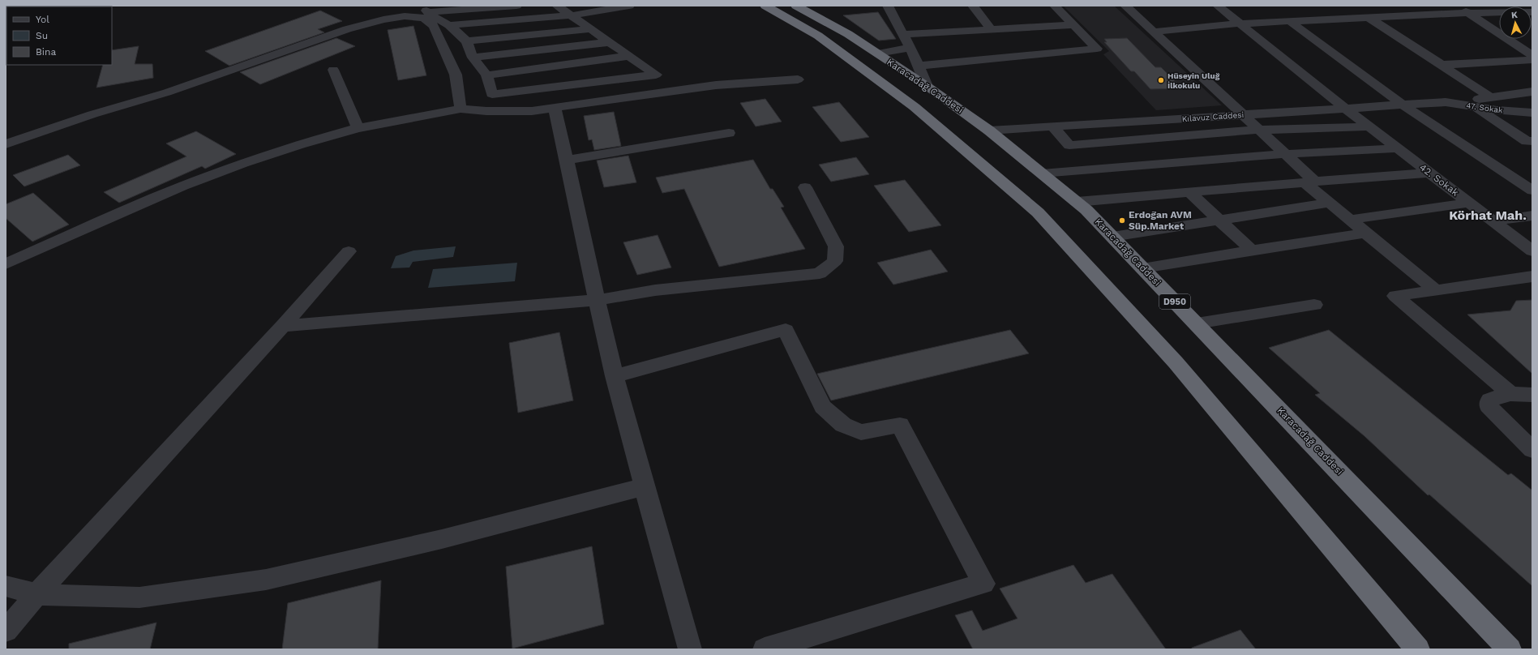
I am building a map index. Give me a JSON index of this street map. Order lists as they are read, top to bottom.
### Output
{
  "streets": {
    "highway": ["Karacadağ Caddesi", "D950"],
    "street": ["47. Sokak", "Kılavuz Caddesi", "42. Sokak"]
  },
  "crossings": [
    ["Karacadağ Caddesi", "Kılavuz Caddesi"],
    ["47. Sokak", "Kılavuz Caddesi"],
    ["Kılavuz Caddesi", "42. Sokak"]
  ],
  "districts": ["Körhat Mah."],
  "places": ["Hüseyin Uluğ İlkokulu", "Erdoğan AVM Süp.Market"],
  "legend": ["Yol", "Su", "Bina"],
  "north": "top"
}
